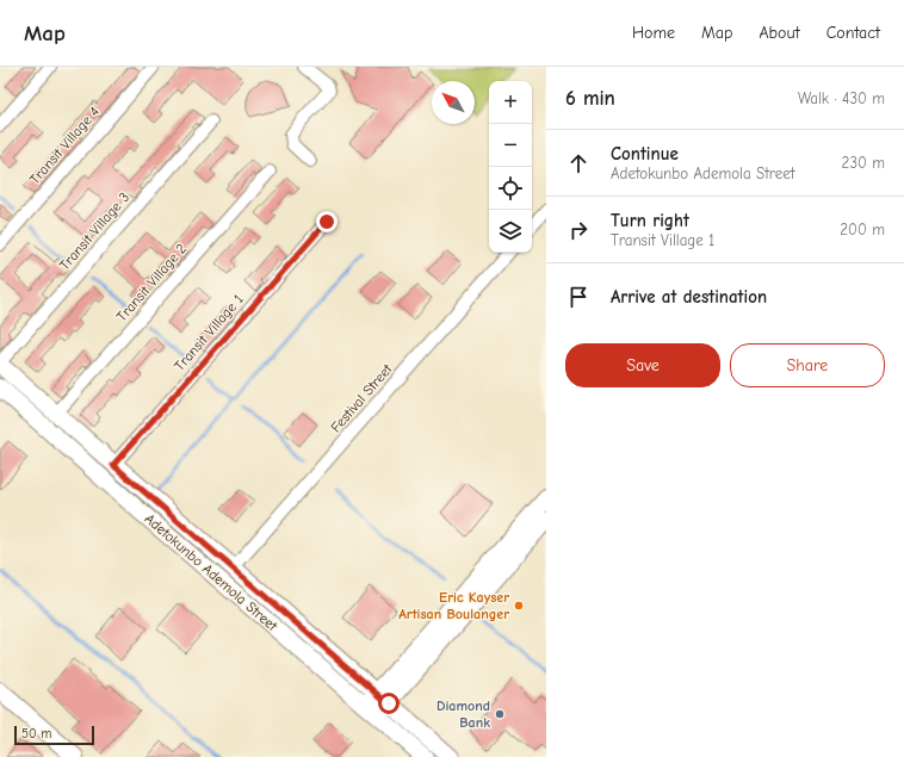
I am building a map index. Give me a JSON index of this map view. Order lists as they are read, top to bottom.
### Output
{
  "streets": {
    "main road": ["Adetokunbo Ademola Street"],
    "street": [
      "Transit Village 4",
      "Transit Village 3",
      "Transit Village 2",
      "Transit Village 1",
      "Festival Street"
    ]
  },
  "crossings": [
    ["Transit Village 3", "Adetokunbo Ademola Street"],
    ["Transit Village 2", "Adetokunbo Ademola Street"],
    ["Transit Village 1", "Adetokunbo Ademola Street"],
    ["Festival Street", "Adetokunbo Ademola Street"]
  ],
  "places": ["Eric Kayser Artisan Boulanger", "Diamond Bank"],
  "scale_bar": "50 m",
  "north": "top left",
  "page": {
    "header": "Map",
    "nav": [
      "Home",
      "Map",
      "About",
      "Contact"
    ],
    "heading": ["6 min", "Walk · 430 m"],
    "map_buttons": ["+", "−"],
    "list": [
      ["Continue", "Adetokunbo Ademola Street", "230 m"],
      ["Turn right", "Transit Village 1", "200 m"],
      "Arrive at destination"
    ],
    "buttons": ["Save", "Share"],
    "scale": "50 m"
  }
}
